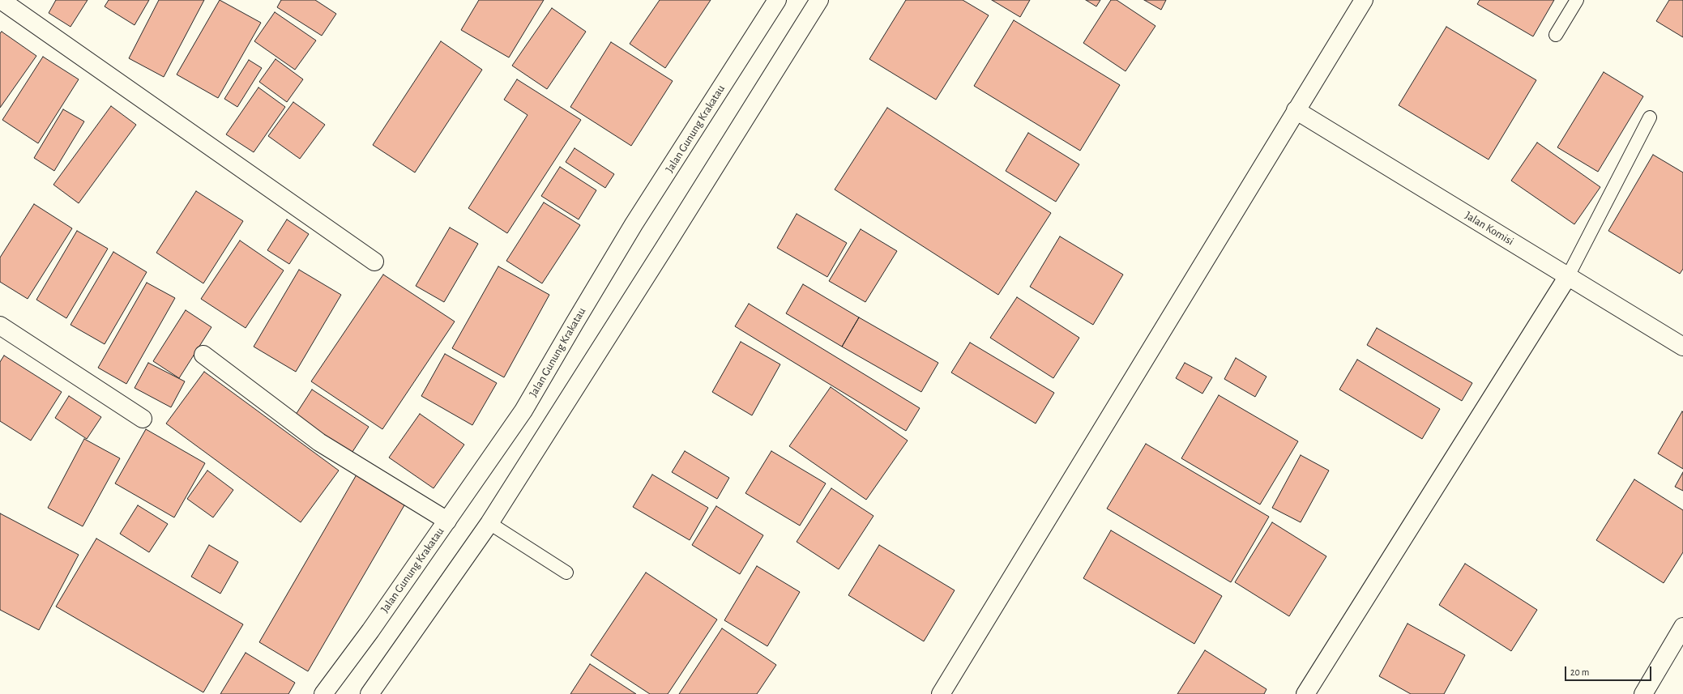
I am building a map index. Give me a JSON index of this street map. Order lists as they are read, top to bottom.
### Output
{
  "streets": {
    "main road": ["Jalan Gunung Krakatau", "Jalan Komisi"]
  },
  "scale_bar": "20 m"
}
